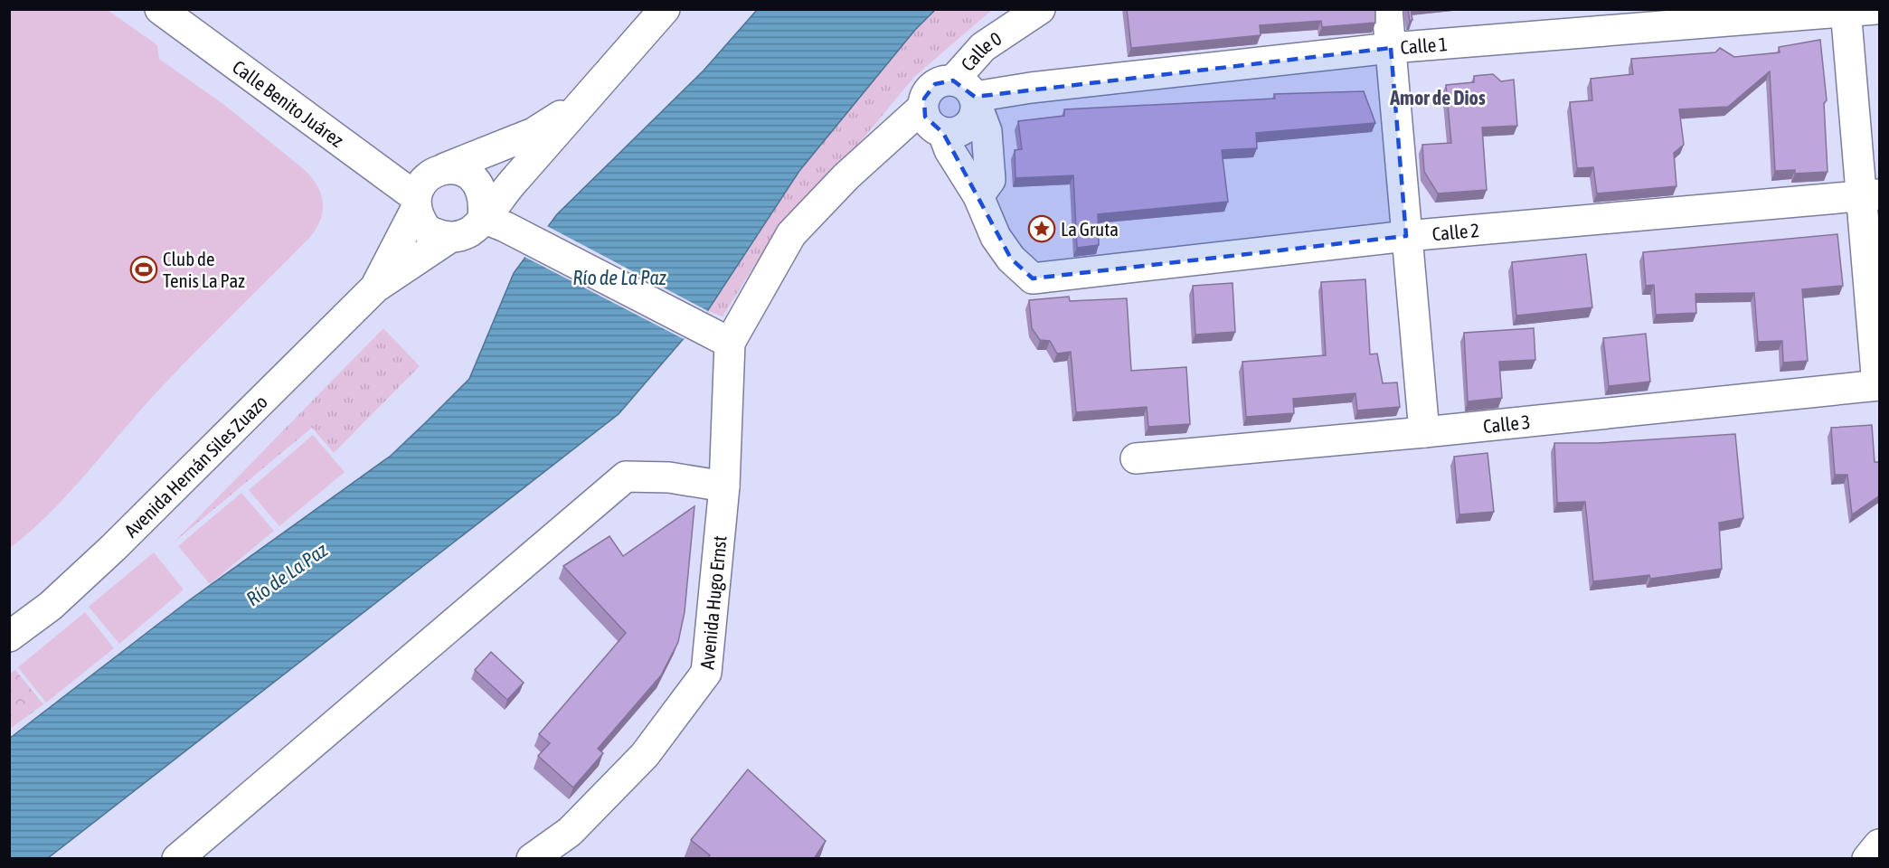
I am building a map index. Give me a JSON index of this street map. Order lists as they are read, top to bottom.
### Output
{
  "streets": {
    "street": [
      "Calle 1",
      "Calle 0",
      "Calle Benito Juárez",
      "Calle 2",
      "Calle 3",
      "Avenida Hernán Siles Zuazo",
      "Avenida Hugo Ernst"
    ]
  },
  "crossings": [
    ["Calle 1", "Calle 0"],
    ["Calle Benito Juárez", "Avenida Hernán Siles Zuazo"]
  ],
  "districts": ["Amor de Dios"],
  "water": ["Río de La Paz"],
  "places": {
    "place": ["La Gruta"],
    "sports": ["Club de Tenis La Paz"]
  }
}
